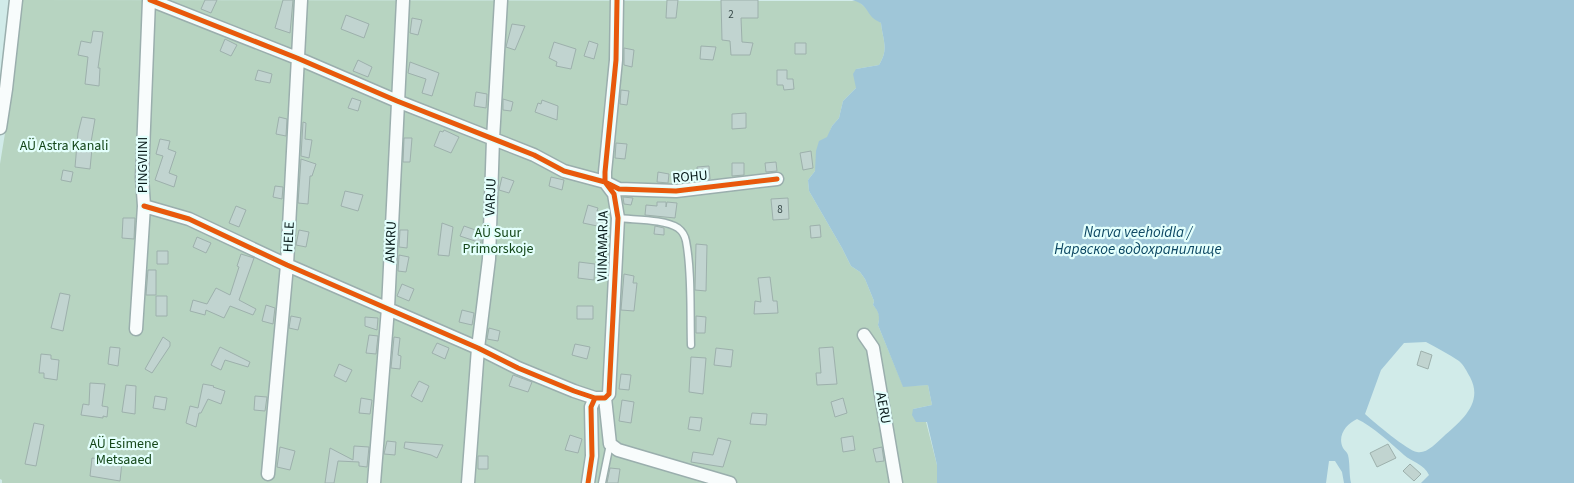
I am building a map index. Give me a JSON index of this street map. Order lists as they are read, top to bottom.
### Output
{
  "streets": {
    "street": [
      "PINGVIINI",
      "ROHU",
      "VARJU",
      "HELE",
      "ANKRU",
      "VIINAMARJA",
      "AERU"
    ]
  },
  "crossings": [
    ["PINGVIINI", "ROHU"],
    ["ROHU", "VARJU"],
    ["ROHU", "HELE"],
    ["ROHU", "ANKRU"],
    ["ROHU", "VIINAMARJA"]
  ],
  "water": ["Narva veehoidla / Нарвское водохранилище"],
  "parks": ["AÜ Astra Kanali", "AÜ Suur Primorskoje", "AÜ Esimene Metsaaed"],
  "house_numbers": ["2", "8"]
}
